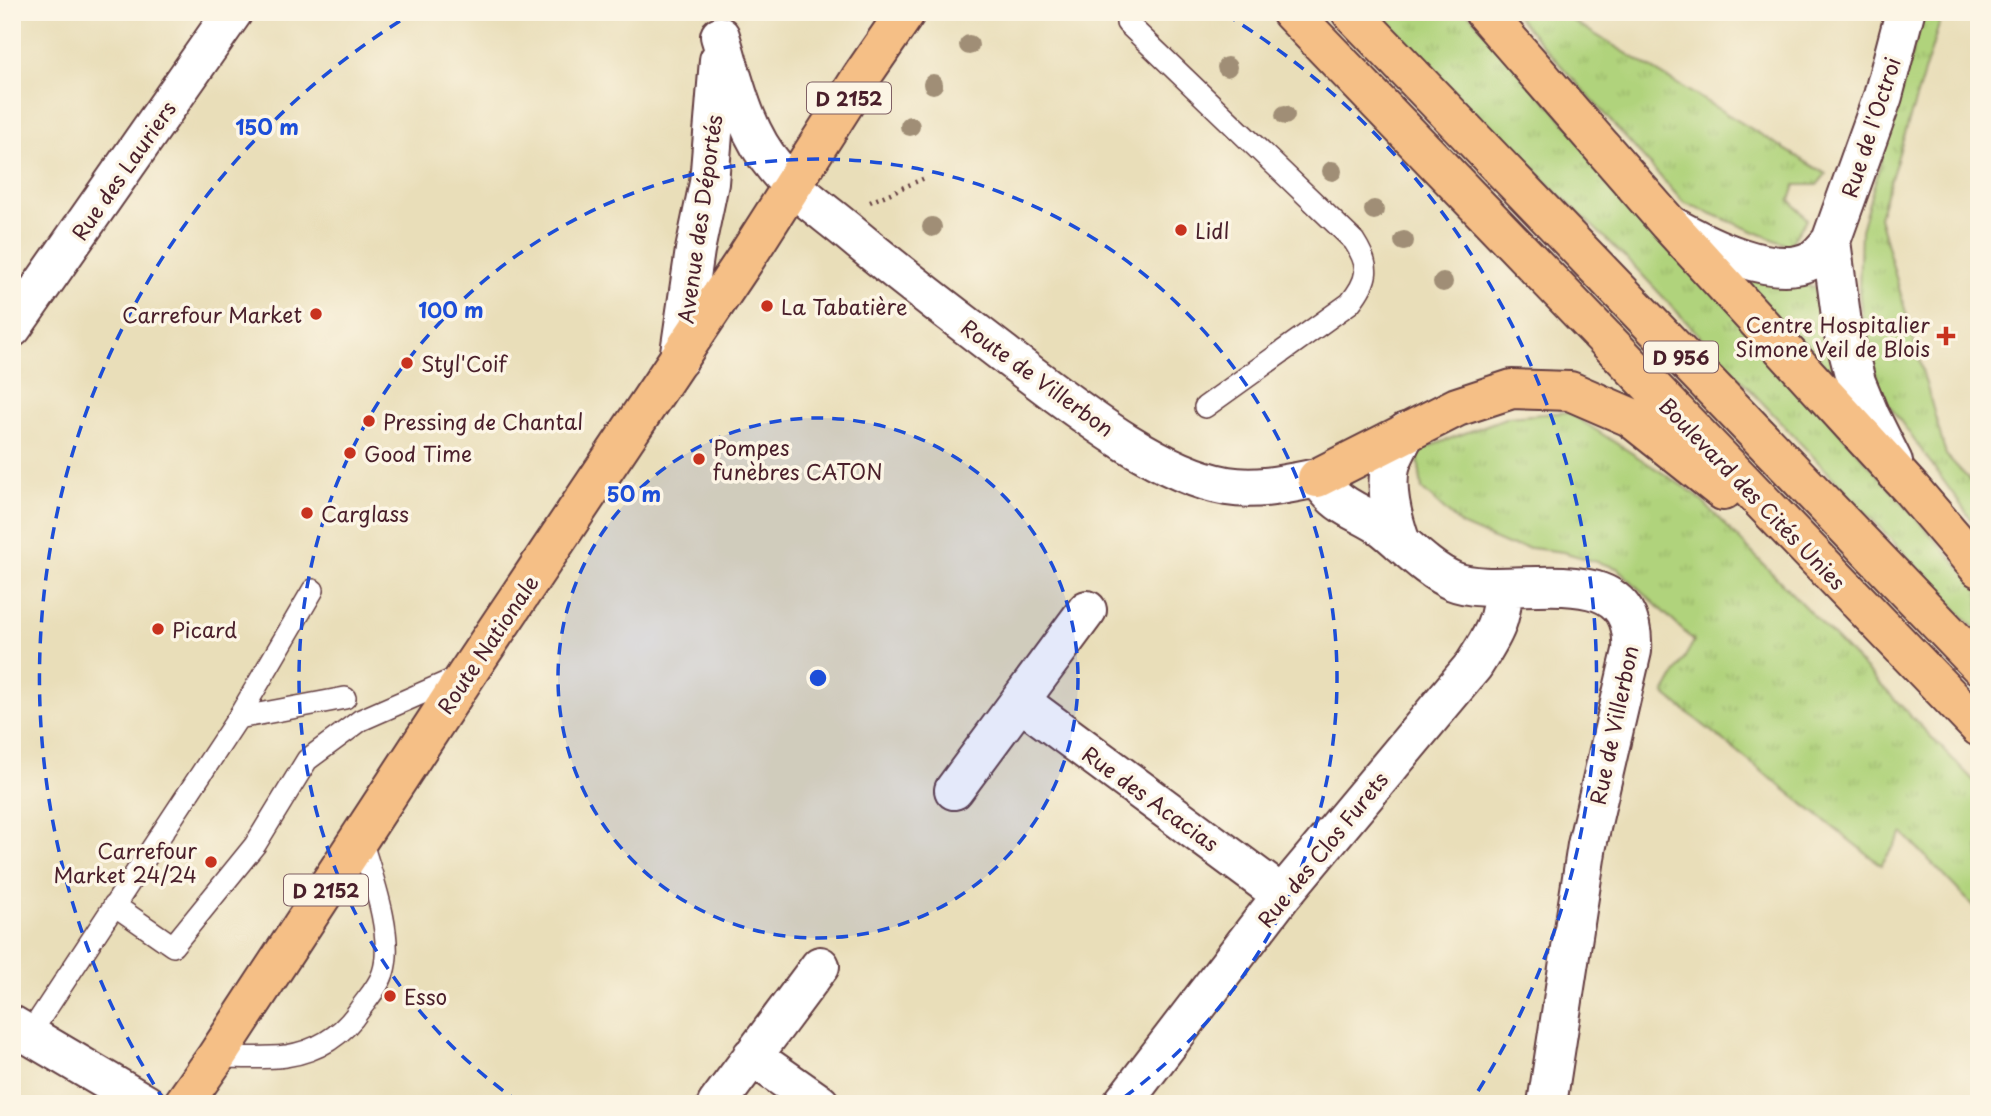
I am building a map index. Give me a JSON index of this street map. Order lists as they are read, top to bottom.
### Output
{
  "streets": {
    "main road": [
      "D 2152",
      "D 956",
      "Boulevard des Cités Unies",
      "Route Nationale"
    ],
    "street": [
      "Rue de l'Octroi",
      "Rue des Lauriers",
      "Avenue des Déportés",
      "Route de Villerbon",
      "Rue de Villerbon",
      "Rue des Acacias",
      "Rue des Clos Furets"
    ]
  },
  "crossings": [
    ["D 2152", "Avenue des Déportés"],
    ["D 2152", "Route de Villerbon"],
    ["D 2152", "Route Nationale"],
    ["Avenue des Déportés", "Route de Villerbon"],
    ["Avenue des Déportés", "Route Nationale"],
    ["Route de Villerbon", "Route Nationale"],
    ["Route de Villerbon", "Rue de Villerbon"],
    ["Rue de Villerbon", "Rue des Clos Furets"],
    ["Rue des Acacias", "Rue des Clos Furets"]
  ],
  "places": {
    "other": [
      "Lidl",
      "La Tabatière",
      "Carrefour Market",
      "Styl'Coif",
      "Pressing de Chantal",
      "Good Time",
      "Pompes funèbres CATON",
      "Carglass",
      "Picard",
      "Carrefour Market 24/24",
      "Esso"
    ],
    "health": ["Centre Hospitalier Simone Veil de Blois"]
  },
  "rings": ["150 m", "100 m", "50 m"]
}
